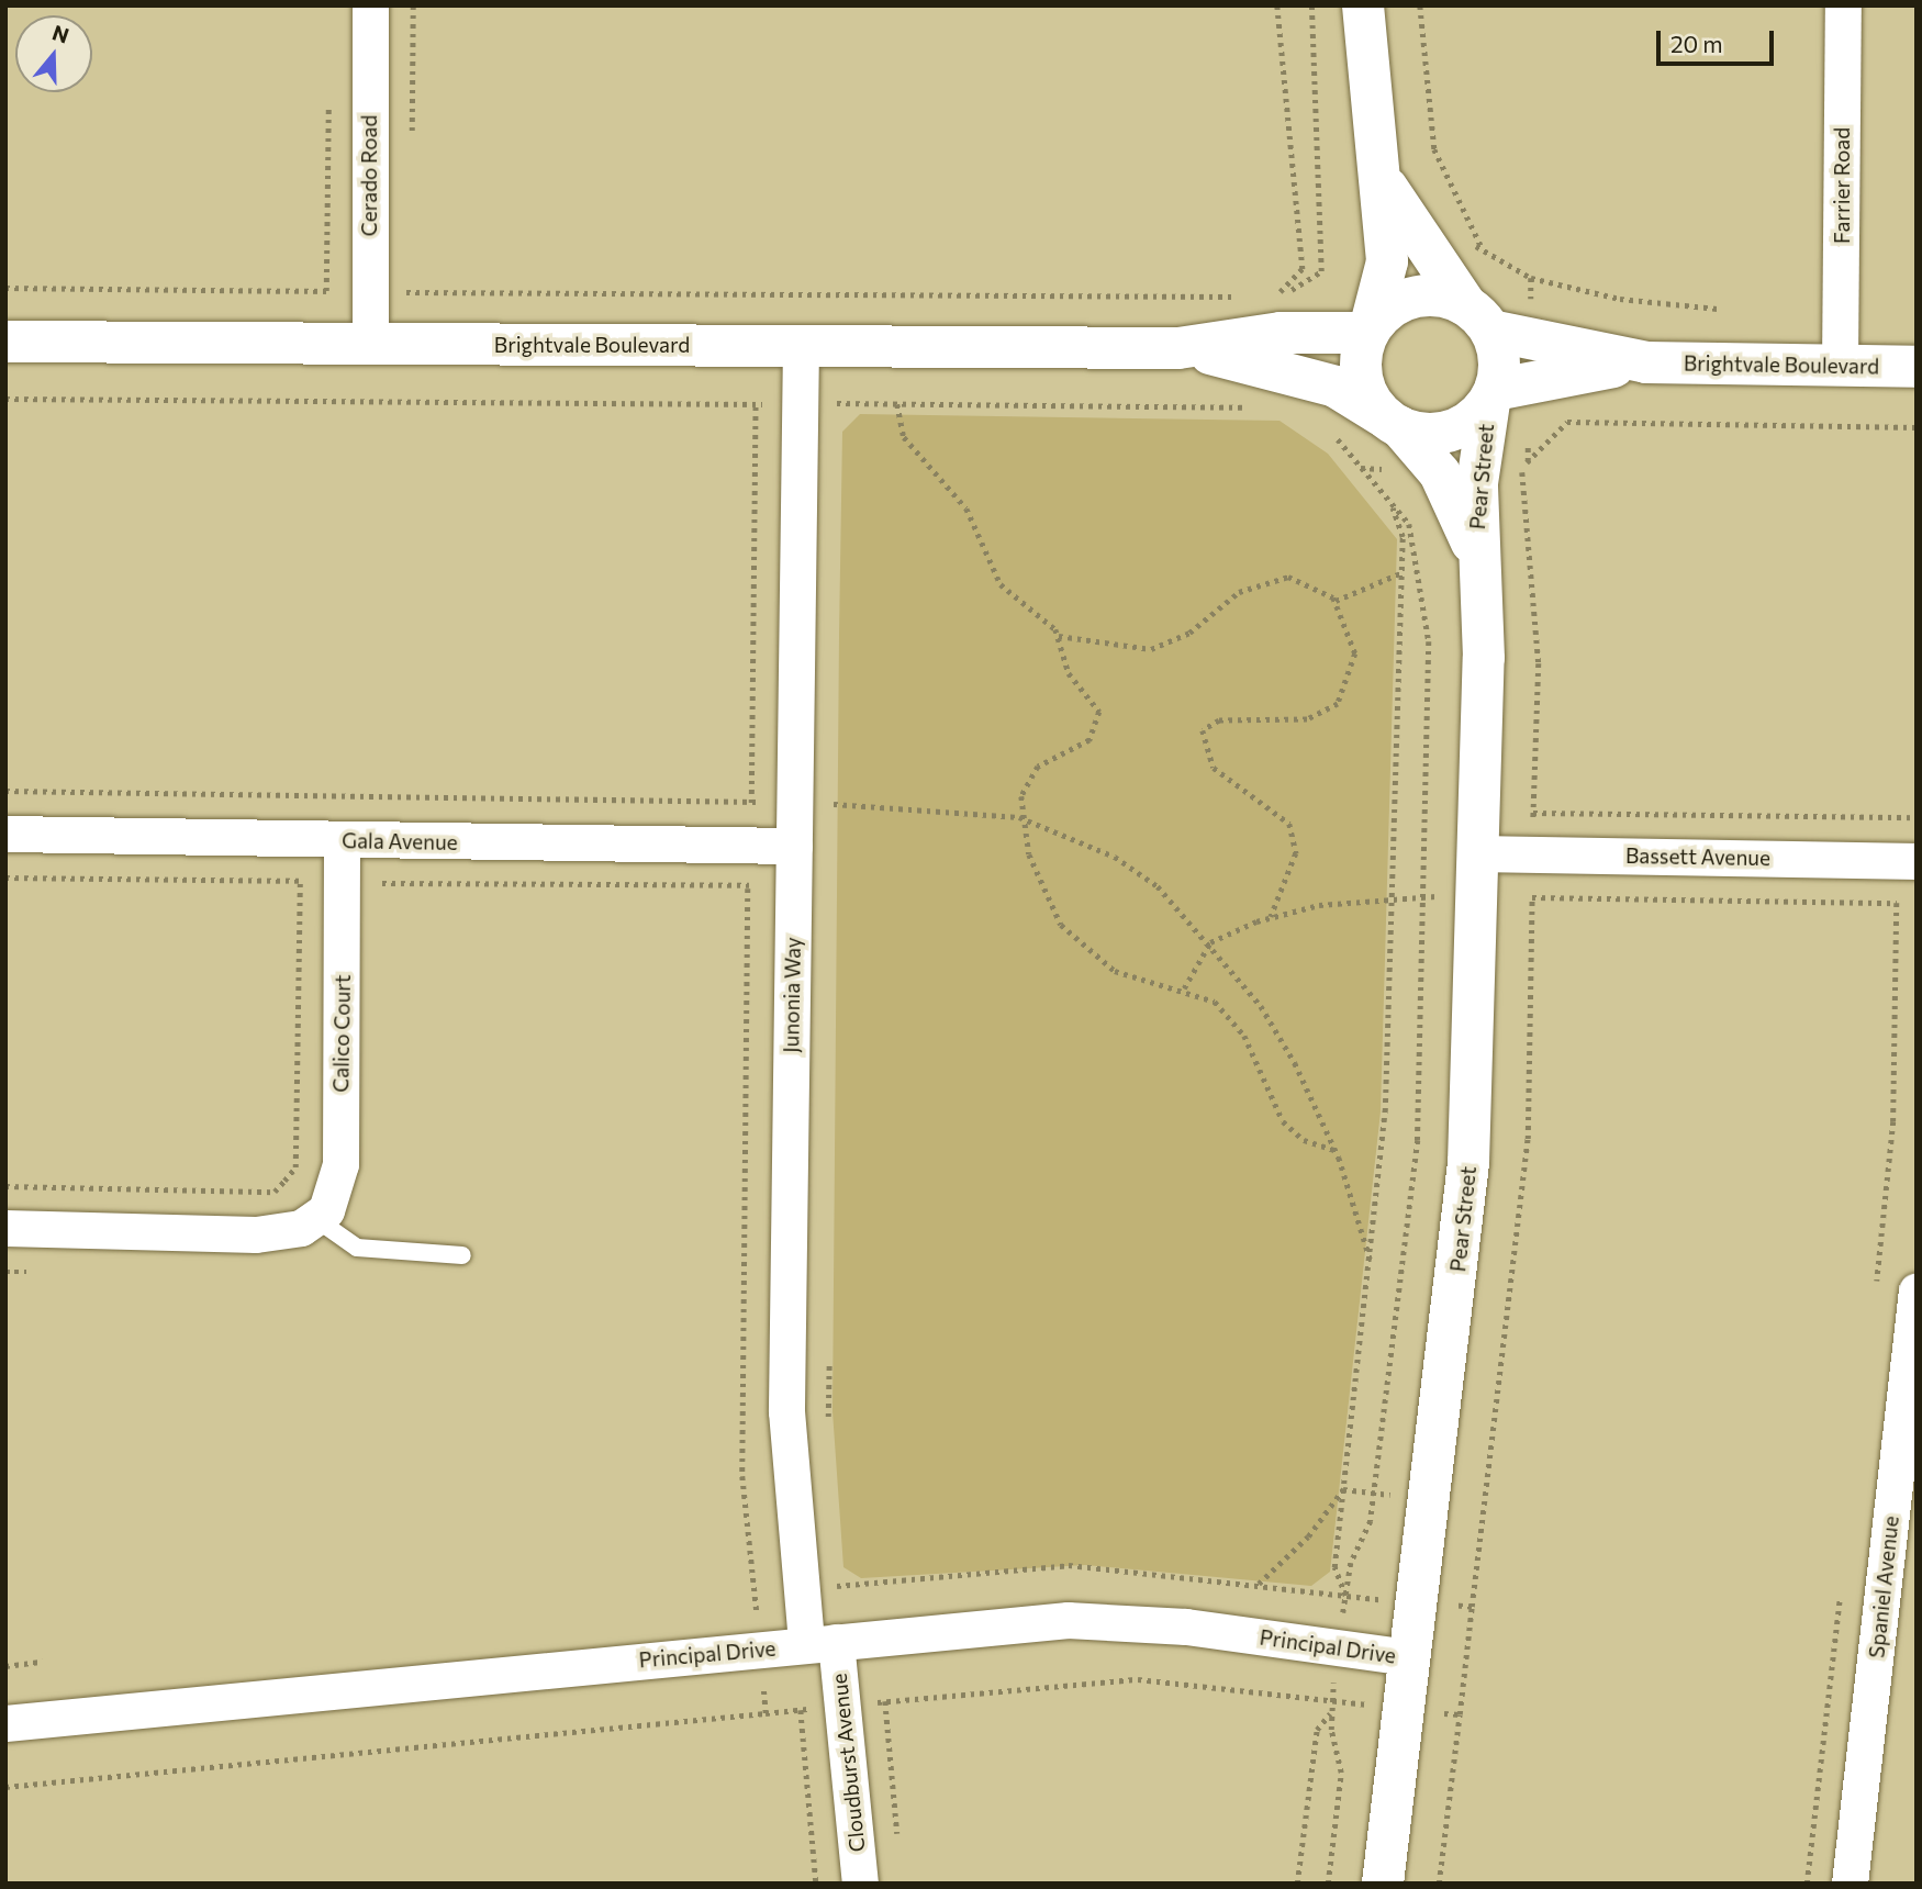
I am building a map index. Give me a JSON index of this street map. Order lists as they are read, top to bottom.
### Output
{
  "streets": {
    "street": [
      "Cerado Road",
      "Farrier Road",
      "Brightvale Boulevard",
      "Pear Street",
      "Gala Avenue",
      "Bassett Avenue",
      "Junonia Way",
      "Calico Court",
      "Spaniel Avenue",
      "Principal Drive",
      "Cloudburst Avenue"
    ]
  },
  "crossings": [
    ["Cerado Road", "Brightvale Boulevard"],
    ["Farrier Road", "Brightvale Boulevard"],
    ["Brightvale Boulevard", "Pear Street"],
    ["Brightvale Boulevard", "Junonia Way"],
    ["Pear Street", "Bassett Avenue"],
    ["Pear Street", "Principal Drive"],
    ["Gala Avenue", "Junonia Way"],
    ["Gala Avenue", "Calico Court"],
    ["Junonia Way", "Principal Drive"],
    ["Junonia Way", "Cloudburst Avenue"],
    ["Principal Drive", "Cloudburst Avenue"]
  ],
  "scale_bar": "20 m",
  "north": "top"
}
